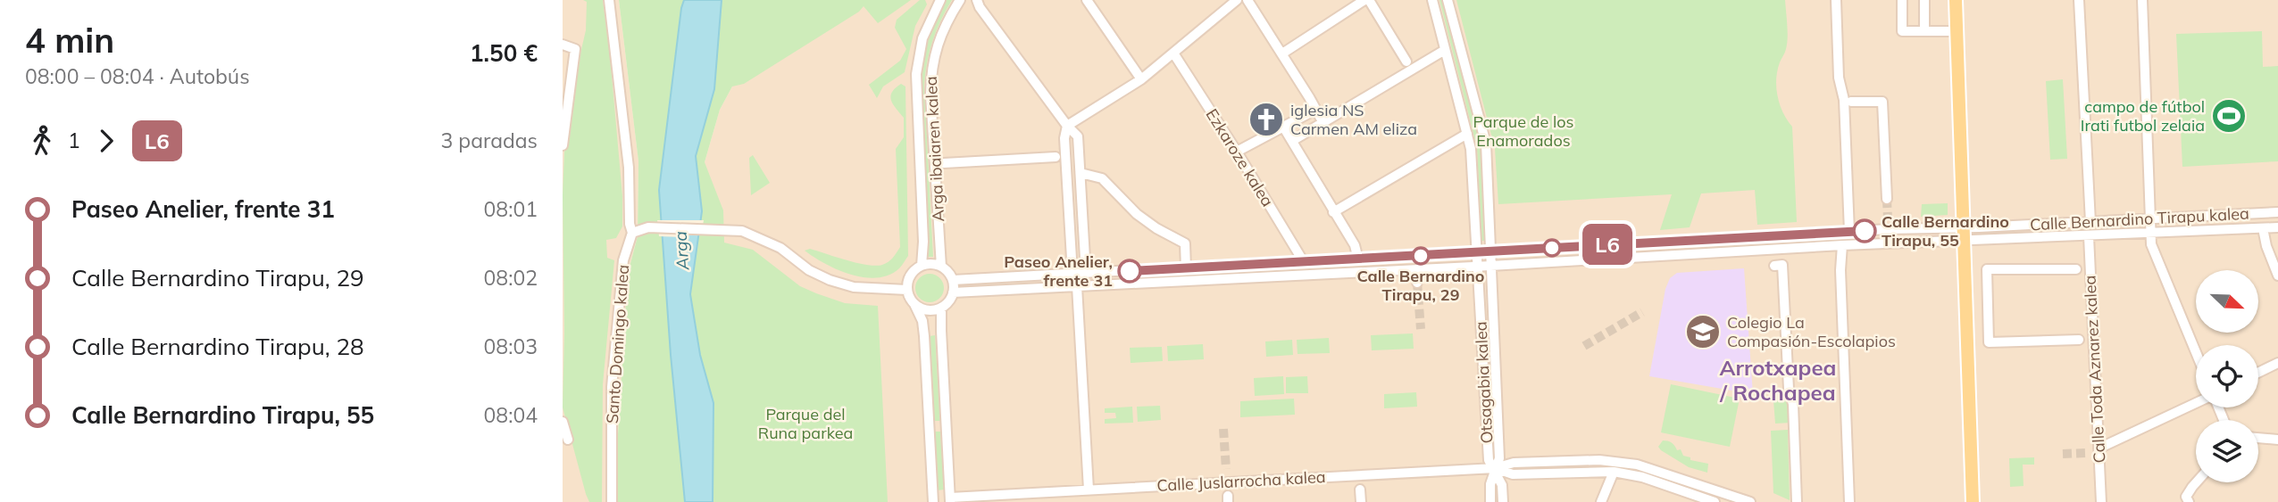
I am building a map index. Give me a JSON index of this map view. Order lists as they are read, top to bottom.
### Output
{
  "streets": {
    "street": [
      "Arga ibaiaren kalea",
      "Ezkaroze kalea",
      "Calle Bernardino Tirapu kalea",
      "Santo Domingo kalea",
      "Calle Toda Aznarez kalea",
      "Otsagabia kalea",
      "Calle Juslarrocha kalea"
    ]
  },
  "crossings": [
    ["Arga ibaiaren kalea", "Calle Bernardino Tirapu kalea"],
    ["Ezkaroze kalea", "Calle Bernardino Tirapu kalea"],
    ["Calle Bernardino Tirapu kalea", "Calle Toda Aznarez kalea"],
    ["Calle Bernardino Tirapu kalea", "Otsagabia kalea"],
    ["Otsagabia kalea", "Calle Juslarrocha kalea"]
  ],
  "districts": ["Arrotxapea / Rochapea"],
  "water": ["Arga"],
  "parks": ["Parque de los Enamorados", "Parque del Runa parkea"],
  "places": {
    "sports": ["campo de fútbol Irati futbol zelaia"],
    "church": ["iglesia NS Carmen AM eliza"],
    "other": ["Calle Bernardino Tirapu, 55", "Calle Bernardino Tirapu, 29", "Paseo Anelier, frente 31"],
    "school or university": ["Colegio La Compasión-Escolapios"]
  },
  "lines": ["bus line L6"],
  "north": "bottom right",
  "page": {
    "heading": ["4 min", "08:00 – 08:04 · Autobús", "1.50 €"],
    "on_map": "L6",
    "legs": ["1", "L6", "3 paradas"],
    "list": [
      {
        "name": "Paseo Anelier, frente 31",
        "value": "08:01"
      },
      {
        "name": "Calle Bernardino Tirapu, 29",
        "value": "08:02"
      },
      {
        "name": "Calle Bernardino Tirapu, 28",
        "value": "08:03"
      },
      {
        "name": "Calle Bernardino Tirapu, 55",
        "value": "08:04"
      }
    ]
  }
}
